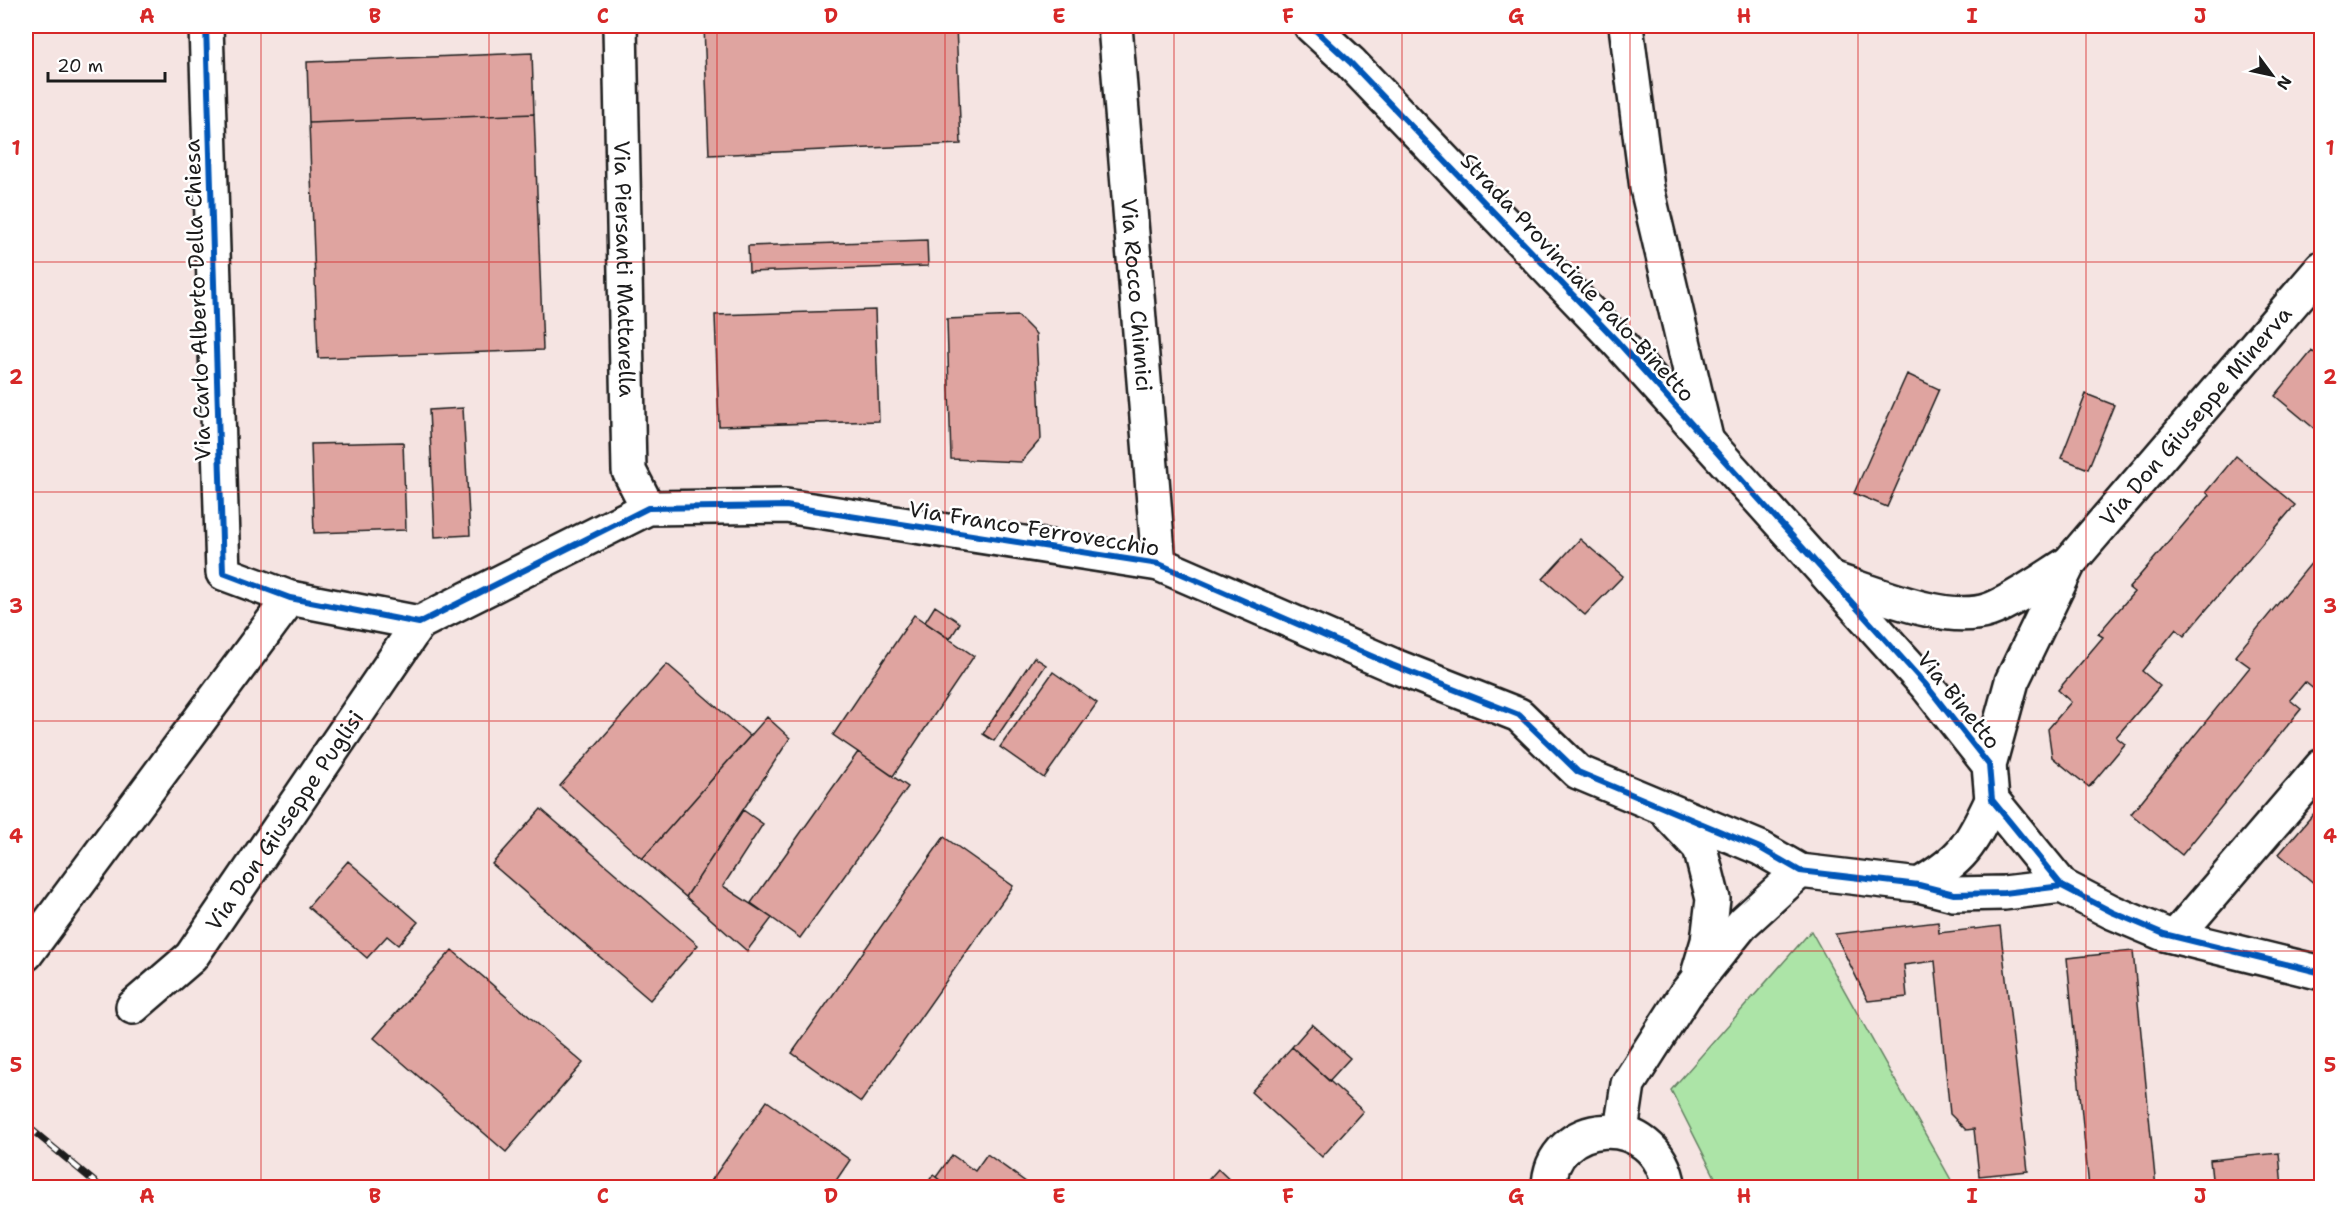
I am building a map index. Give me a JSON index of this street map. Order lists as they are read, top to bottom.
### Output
{
  "streets": {
    "street": [
      "Via Piersanti Mattarella",
      "Strada Provinciale Palo-Binetto",
      "Via Rocco Chinnici",
      "Via Carlo Alberto Della Chiesa",
      "Via Don Giuseppe Minerva",
      "Via Franco Ferrovecchio",
      "Via Binetto",
      "Via Don Giuseppe Puglisi"
    ]
  },
  "crossings": [
    ["Via Piersanti Mattarella", "Via Franco Ferrovecchio"],
    ["Strada Provinciale Palo-Binetto", "Via Binetto"],
    ["Via Rocco Chinnici", "Via Franco Ferrovecchio"],
    ["Via Franco Ferrovecchio", "Via Don Giuseppe Puglisi"]
  ],
  "scale_bar": "20 m",
  "north": "bottom right",
  "grid": {
    "columns": [
      "A",
      "B",
      "C",
      "D",
      "E",
      "F",
      "G",
      "H",
      "I",
      "J"
    ],
    "rows": [
      "1",
      "2",
      "3",
      "4",
      "5"
    ]
  }
}
